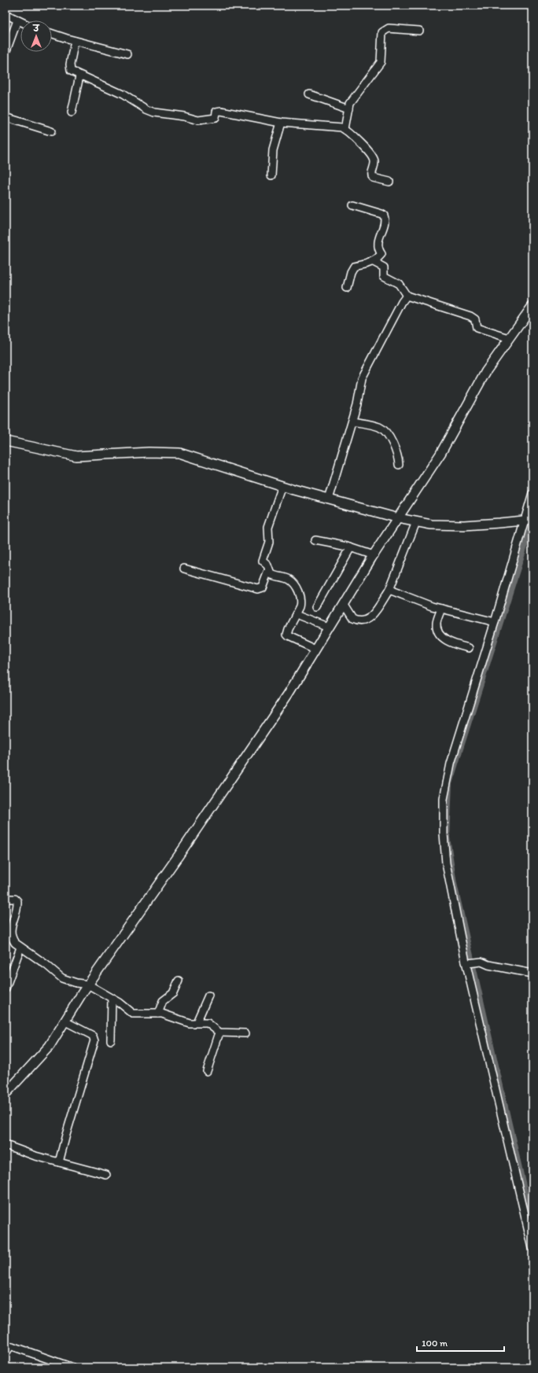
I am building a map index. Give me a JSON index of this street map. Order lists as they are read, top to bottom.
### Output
{
  "scale_bar": "100 m",
  "north": "top"
}
